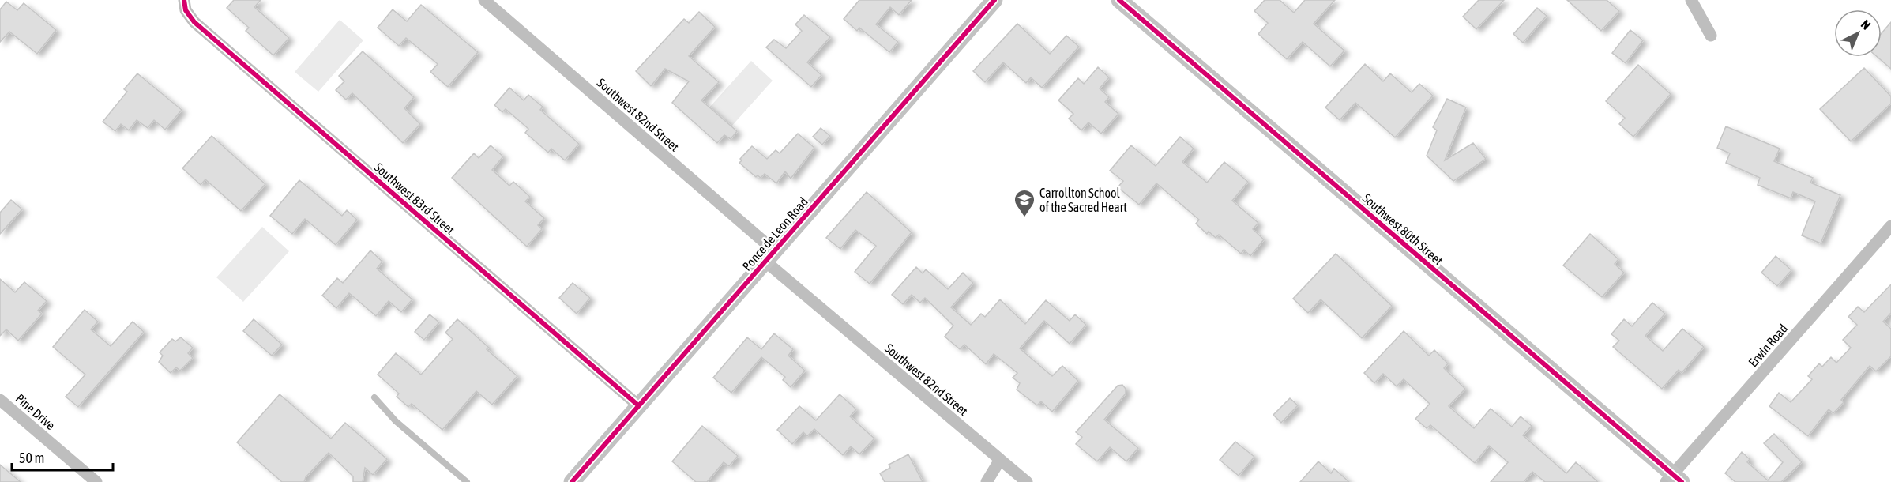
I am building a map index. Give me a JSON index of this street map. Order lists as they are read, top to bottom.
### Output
{
  "streets": {
    "street": [
      "Southwest 82nd Street",
      "Southwest 83rd Street",
      "Southwest 80th Street",
      "Ponce de Leon Road",
      "Erwin Road",
      "Pine Drive"
    ]
  },
  "crossings": [
    ["Southwest 82nd Street", "Ponce de Leon Road"],
    ["Southwest 83rd Street", "Ponce de Leon Road"],
    ["Southwest 80th Street", "Erwin Road"]
  ],
  "places": {
    "school or university": ["Carrollton School of the Sacred Heart"]
  },
  "scale_bar": "50 m",
  "north": "top right"
}
